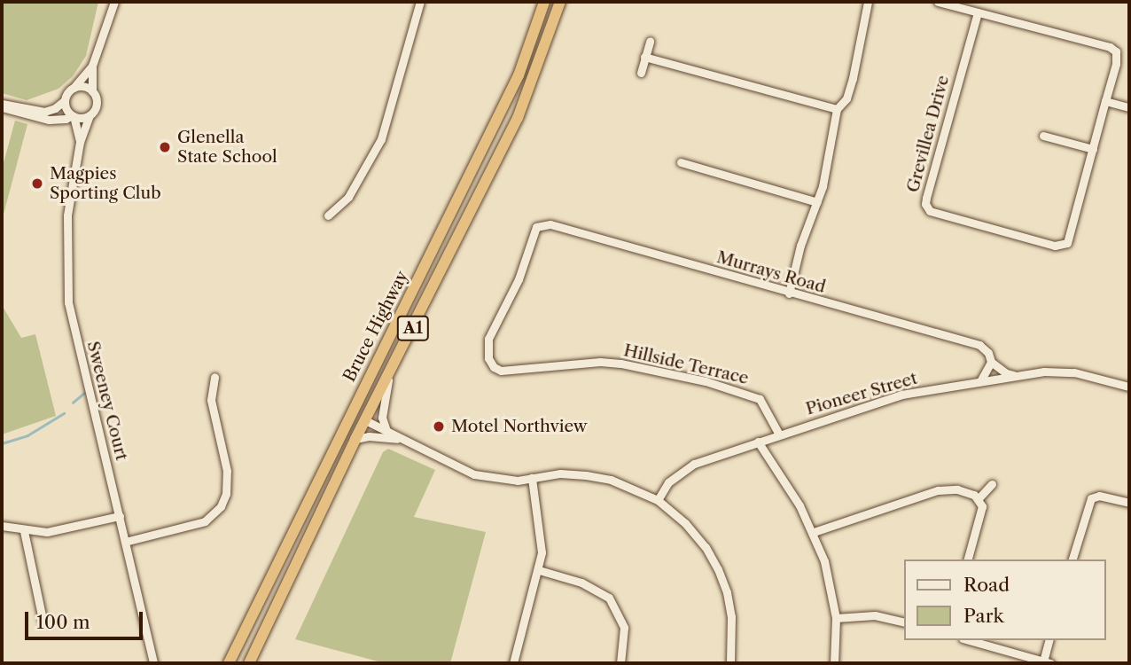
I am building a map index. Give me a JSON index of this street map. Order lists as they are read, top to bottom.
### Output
{
  "streets": {
    "highway": ["Bruce Highway", "A1"],
    "street": [
      "Grevillea Drive",
      "Murrays Road",
      "Hillside Terrace",
      "Pioneer Street",
      "Sweeney Court"
    ]
  },
  "crossings": [
    ["Murrays Road", "Hillside Terrace"],
    ["Murrays Road", "Pioneer Street"],
    ["Hillside Terrace", "Pioneer Street"]
  ],
  "places": ["Glenella State School", "Magpies Sporting Club", "Motel Northview"],
  "legend": ["Road", "Park"],
  "scale_bar": "100 m"
}
